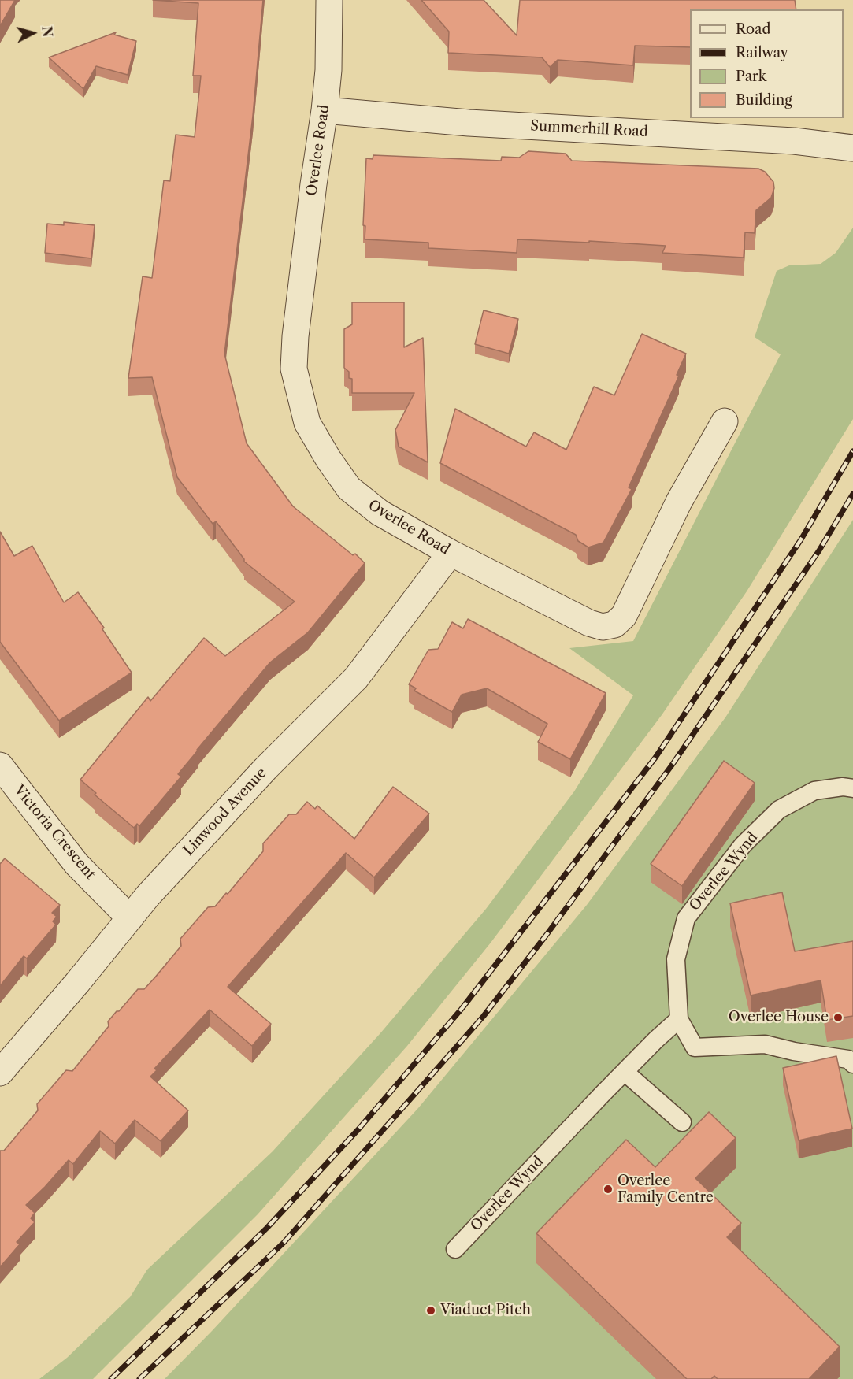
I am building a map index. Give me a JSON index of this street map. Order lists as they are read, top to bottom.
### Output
{
  "streets": {
    "street": [
      "Summerhill Road",
      "Overlee Road",
      "Linwood Avenue",
      "Victoria Crescent"
    ],
    "lane": ["Overlee Wynd"]
  },
  "crossings": [
    ["Summerhill Road", "Overlee Road"],
    ["Overlee Road", "Linwood Avenue"],
    ["Linwood Avenue", "Victoria Crescent"]
  ],
  "places": ["Overlee House", "Overlee Family Centre", "Viaduct Pitch"],
  "legend": [
    "Road",
    "Railway",
    "Park",
    "Building"
  ],
  "north": "right"
}
